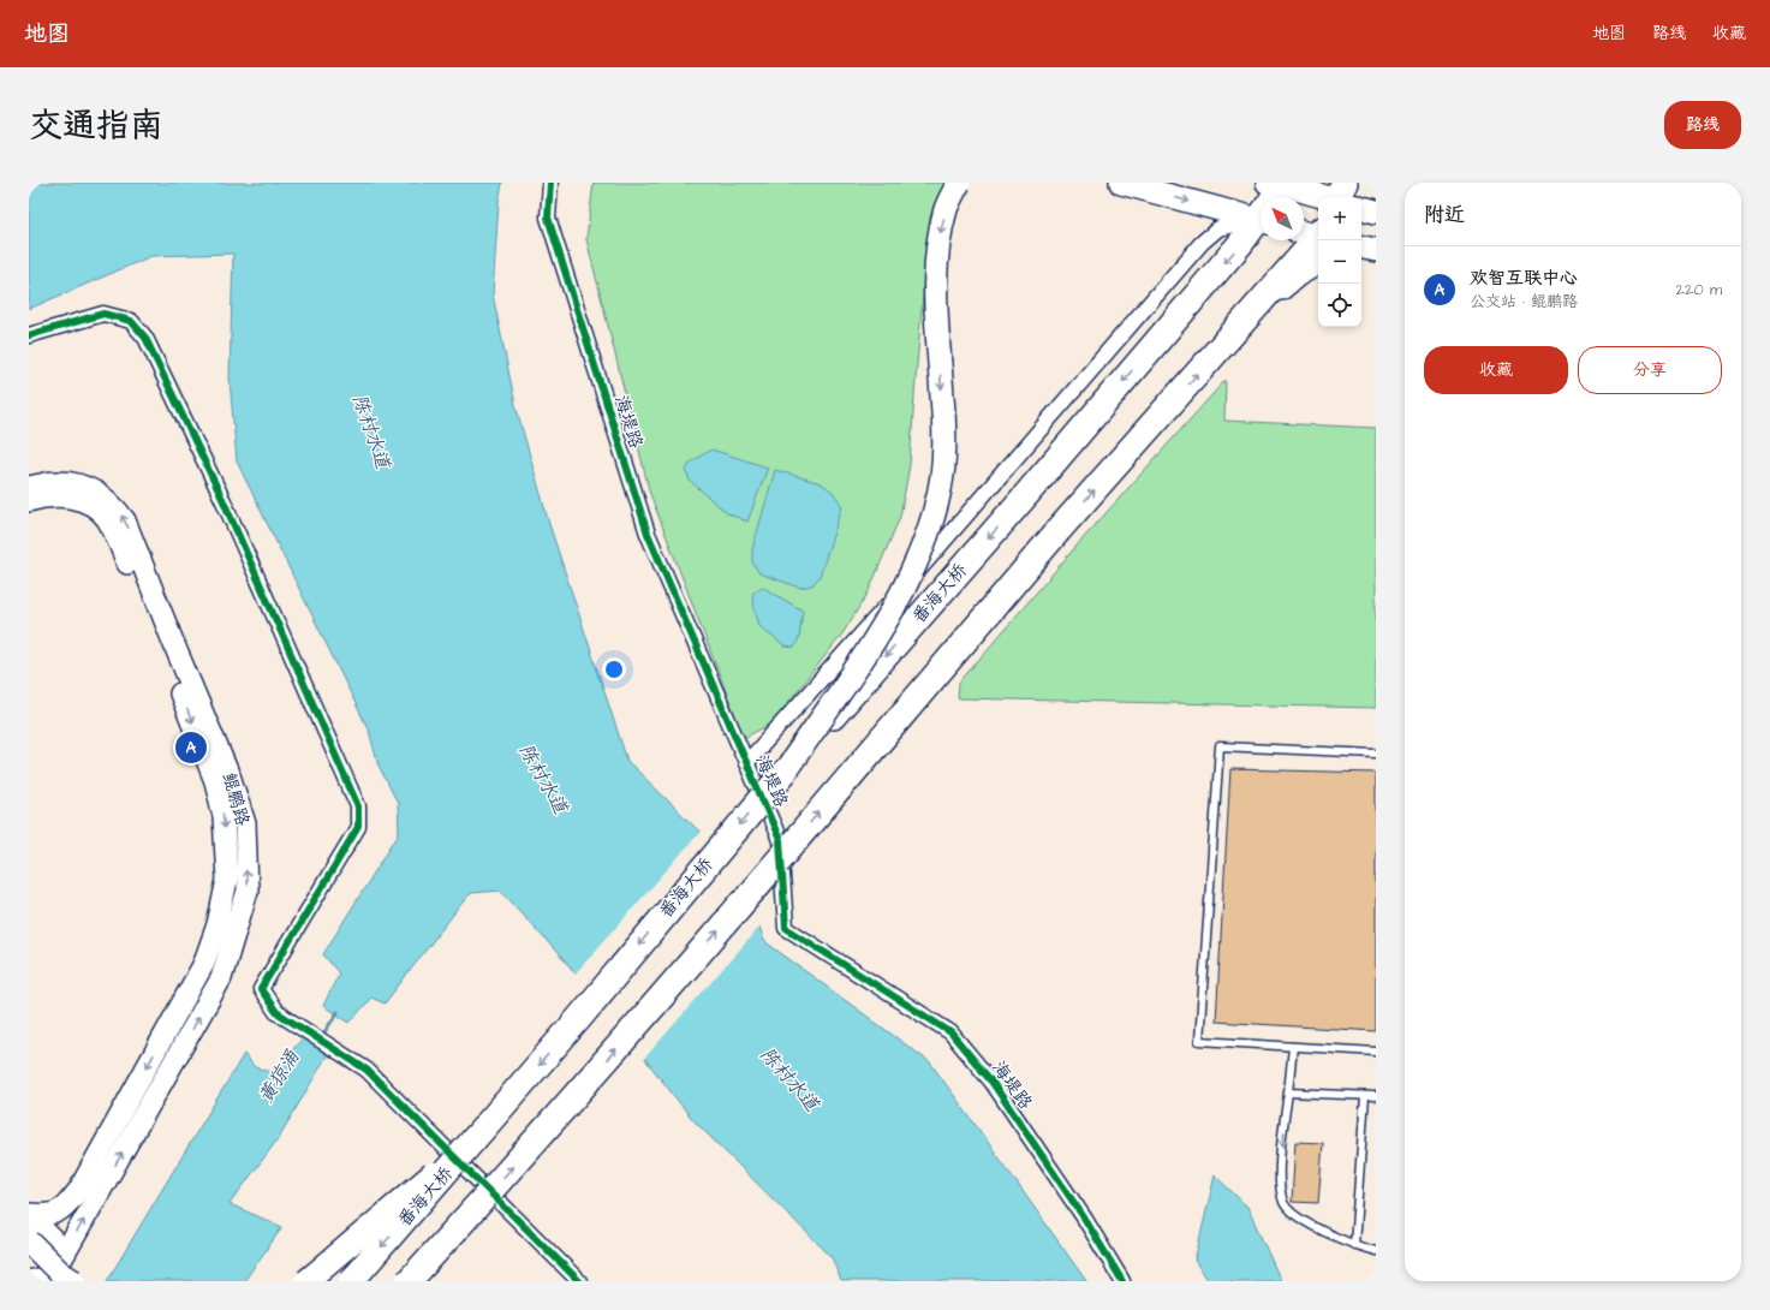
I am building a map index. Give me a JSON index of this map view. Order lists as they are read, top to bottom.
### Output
{
  "streets": {
    "highway": ["番海大桥"],
    "street": ["海堤路", "鲲鹏路"]
  },
  "water": ["陈村水道", "黄猄涌"],
  "north": "top left",
  "page": {
    "header": "地图",
    "nav": ["地图", "路线", "收藏"],
    "title": "交通指南",
    "buttons": [
      "路线",
      ["收藏", "分享"]
    ],
    "heading": "附近",
    "map_buttons": ["+", "−"],
    "list": [
      {
        "mark": "A",
        "name": "欢智互联中心",
        "note": "公交站 · 鲲鹏路",
        "value": "220 m"
      }
    ],
    "pins": "A"
  }
}
